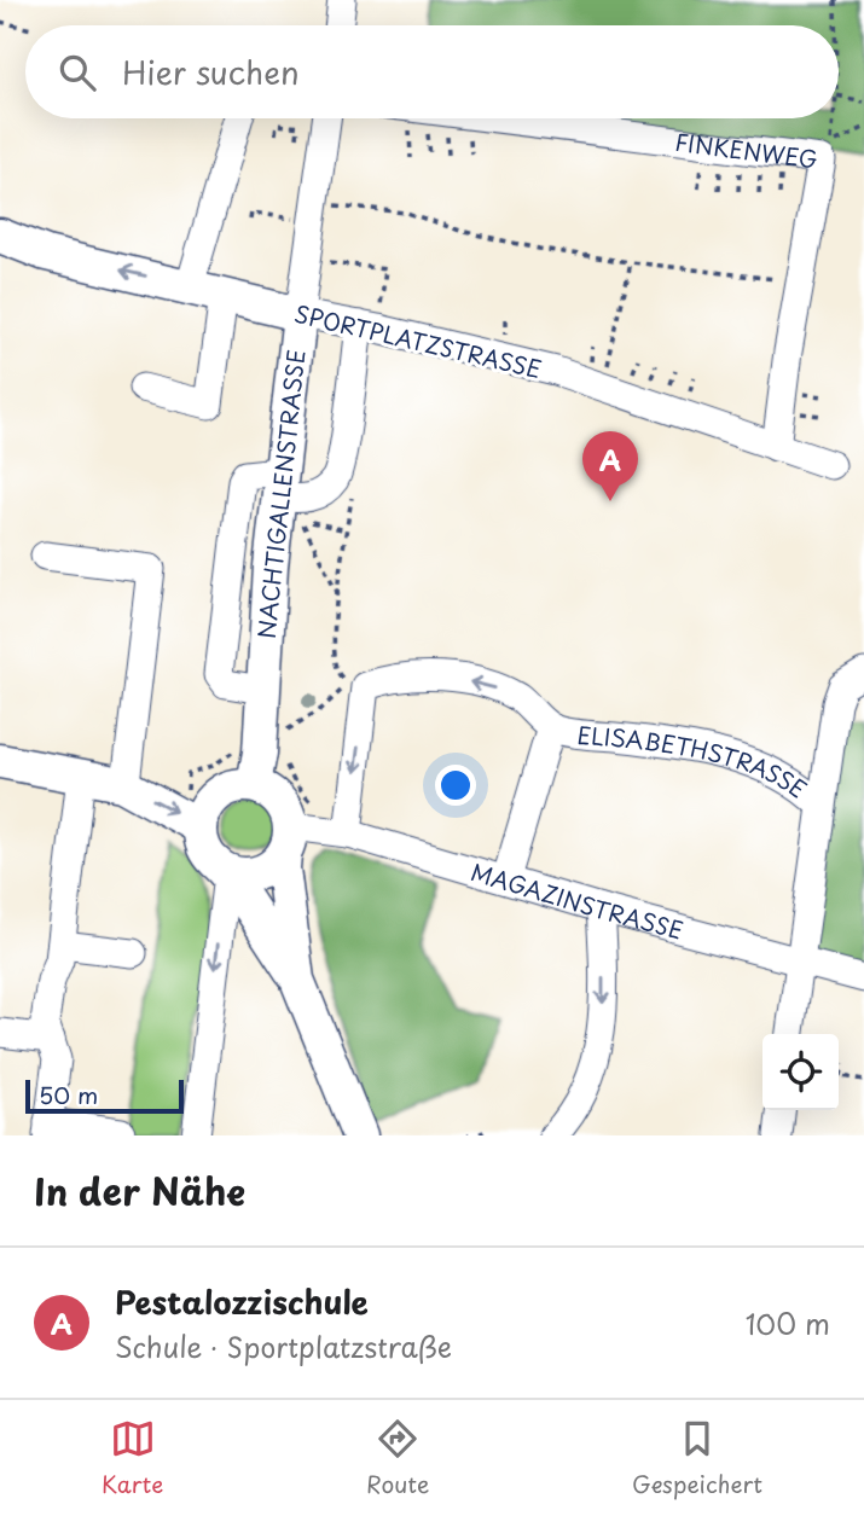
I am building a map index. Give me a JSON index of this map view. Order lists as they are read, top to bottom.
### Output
{
  "streets": {
    "main road": ["SPORTPLATZSTRASSE", "NACHTIGALLENSTRASSE"],
    "street": ["FINKENWEG", "ELISABETHSTRASSE", "MAGAZINSTRASSE"]
  },
  "crossings": [
    ["FINKENWEG", "SPORTPLATZSTRASSE"],
    ["SPORTPLATZSTRASSE", "NACHTIGALLENSTRASSE"],
    ["NACHTIGALLENSTRASSE", "MAGAZINSTRASSE"],
    ["ELISABETHSTRASSE", "MAGAZINSTRASSE"]
  ],
  "scale_bar": "50 m",
  "page": {
    "search": "Hier suchen",
    "pins": "A",
    "scale": "50 m",
    "heading": "In der Nähe",
    "list": [
      {
        "mark": "A",
        "name": "Pestalozzischule",
        "note": "Schule · Sportplatzstraße",
        "value": "100 m"
      }
    ],
    "nav": ["Karte", "Route", "Gespeichert"]
  }
}
